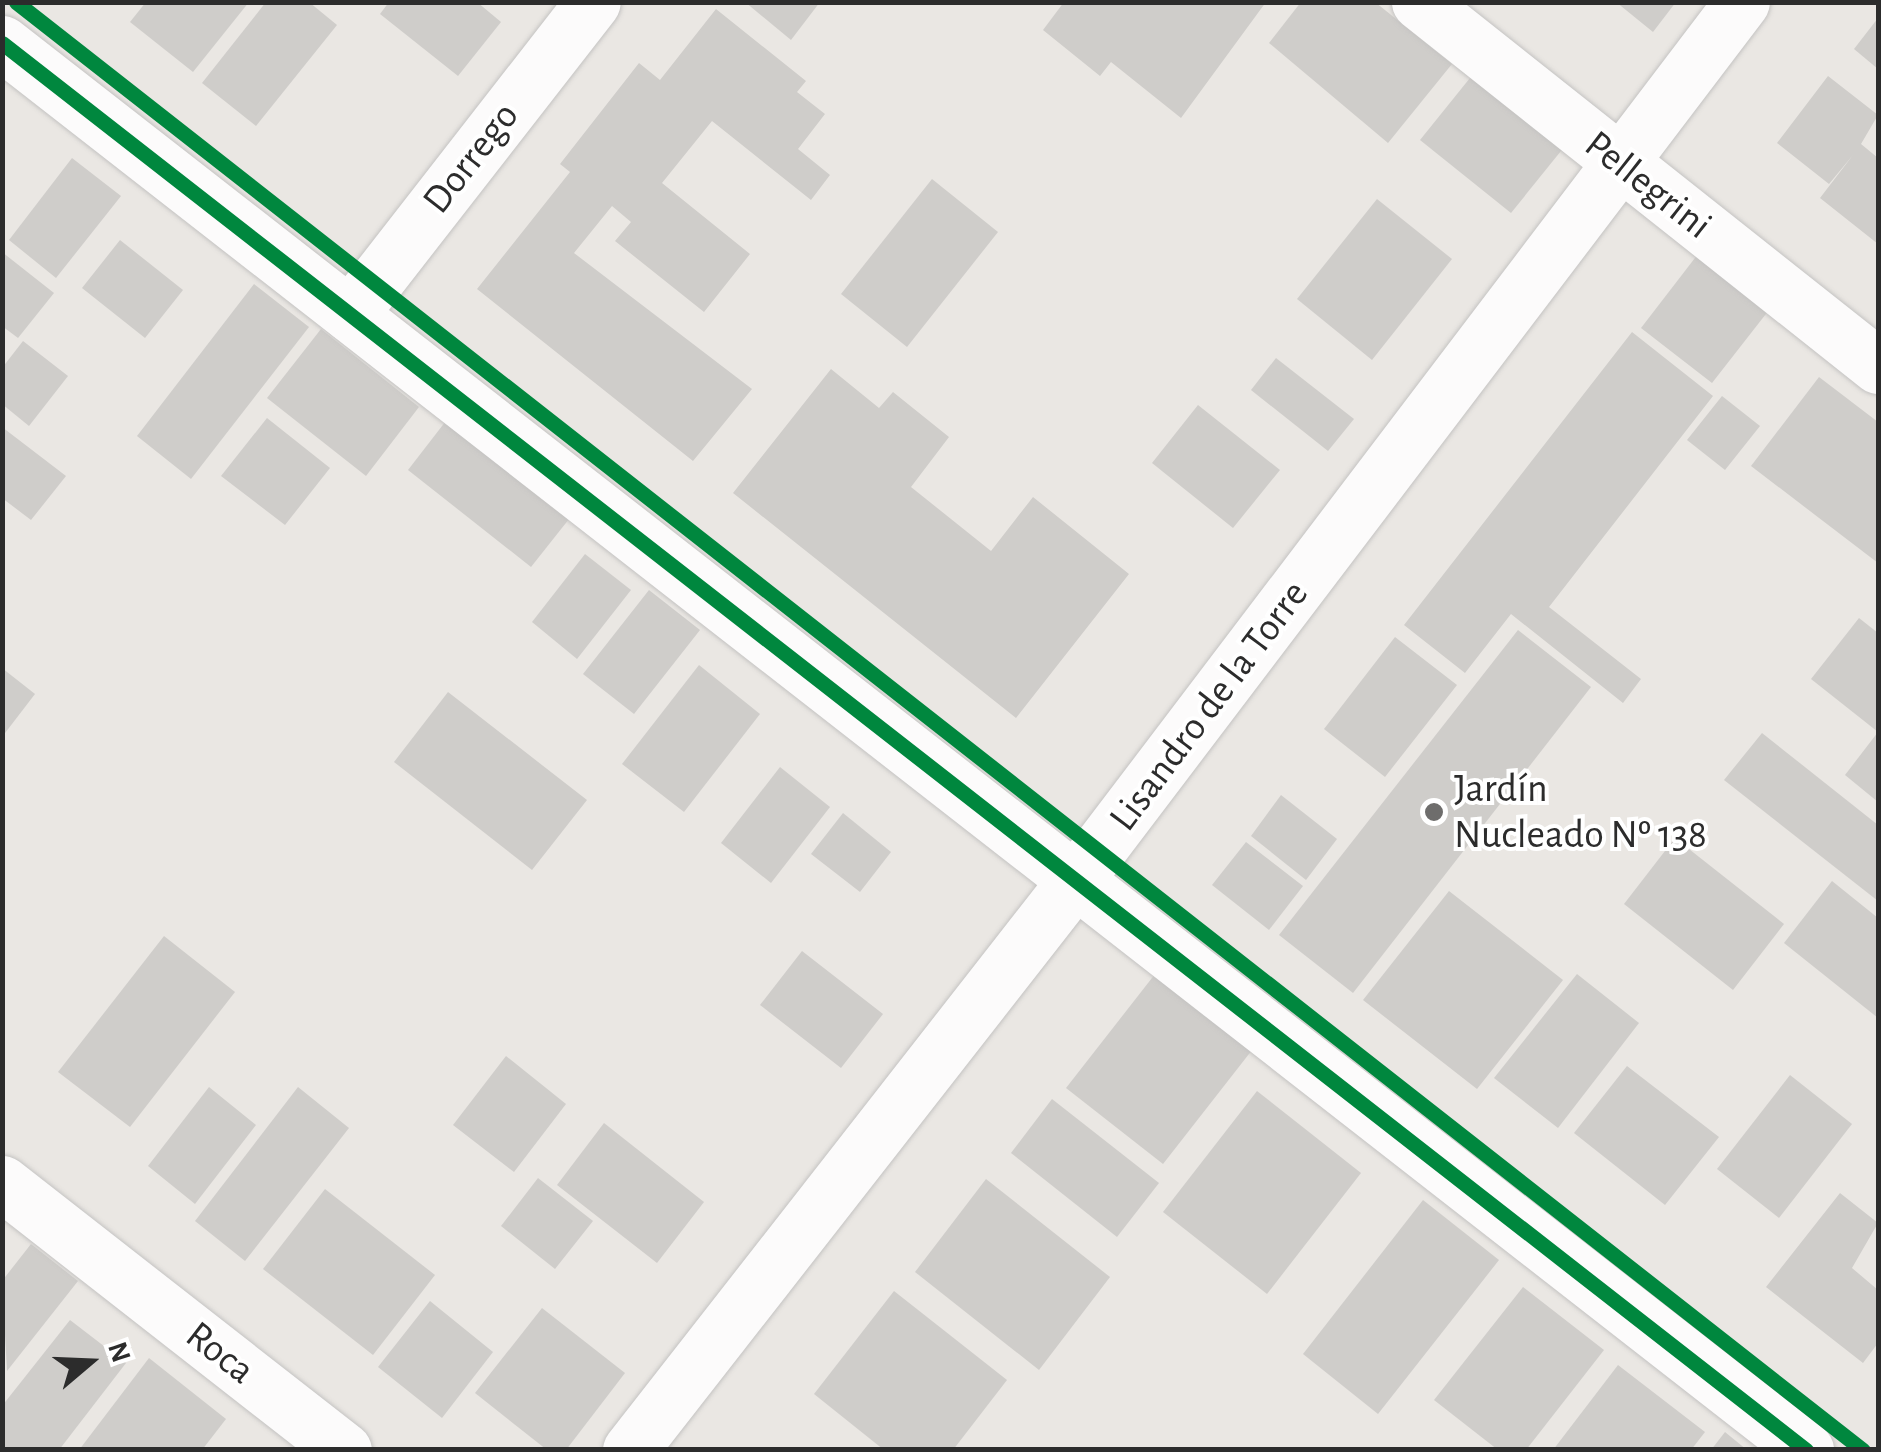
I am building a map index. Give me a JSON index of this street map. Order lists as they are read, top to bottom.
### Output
{
  "streets": {
    "street": [
      "Dorrego",
      "Pellegrini",
      "Lisandro de la Torre",
      "Roca"
    ]
  },
  "crossings": [
    ["Pellegrini", "Lisandro de la Torre"]
  ],
  "places": ["Jardín Nucleado Nº 138"],
  "north": "right"
}
